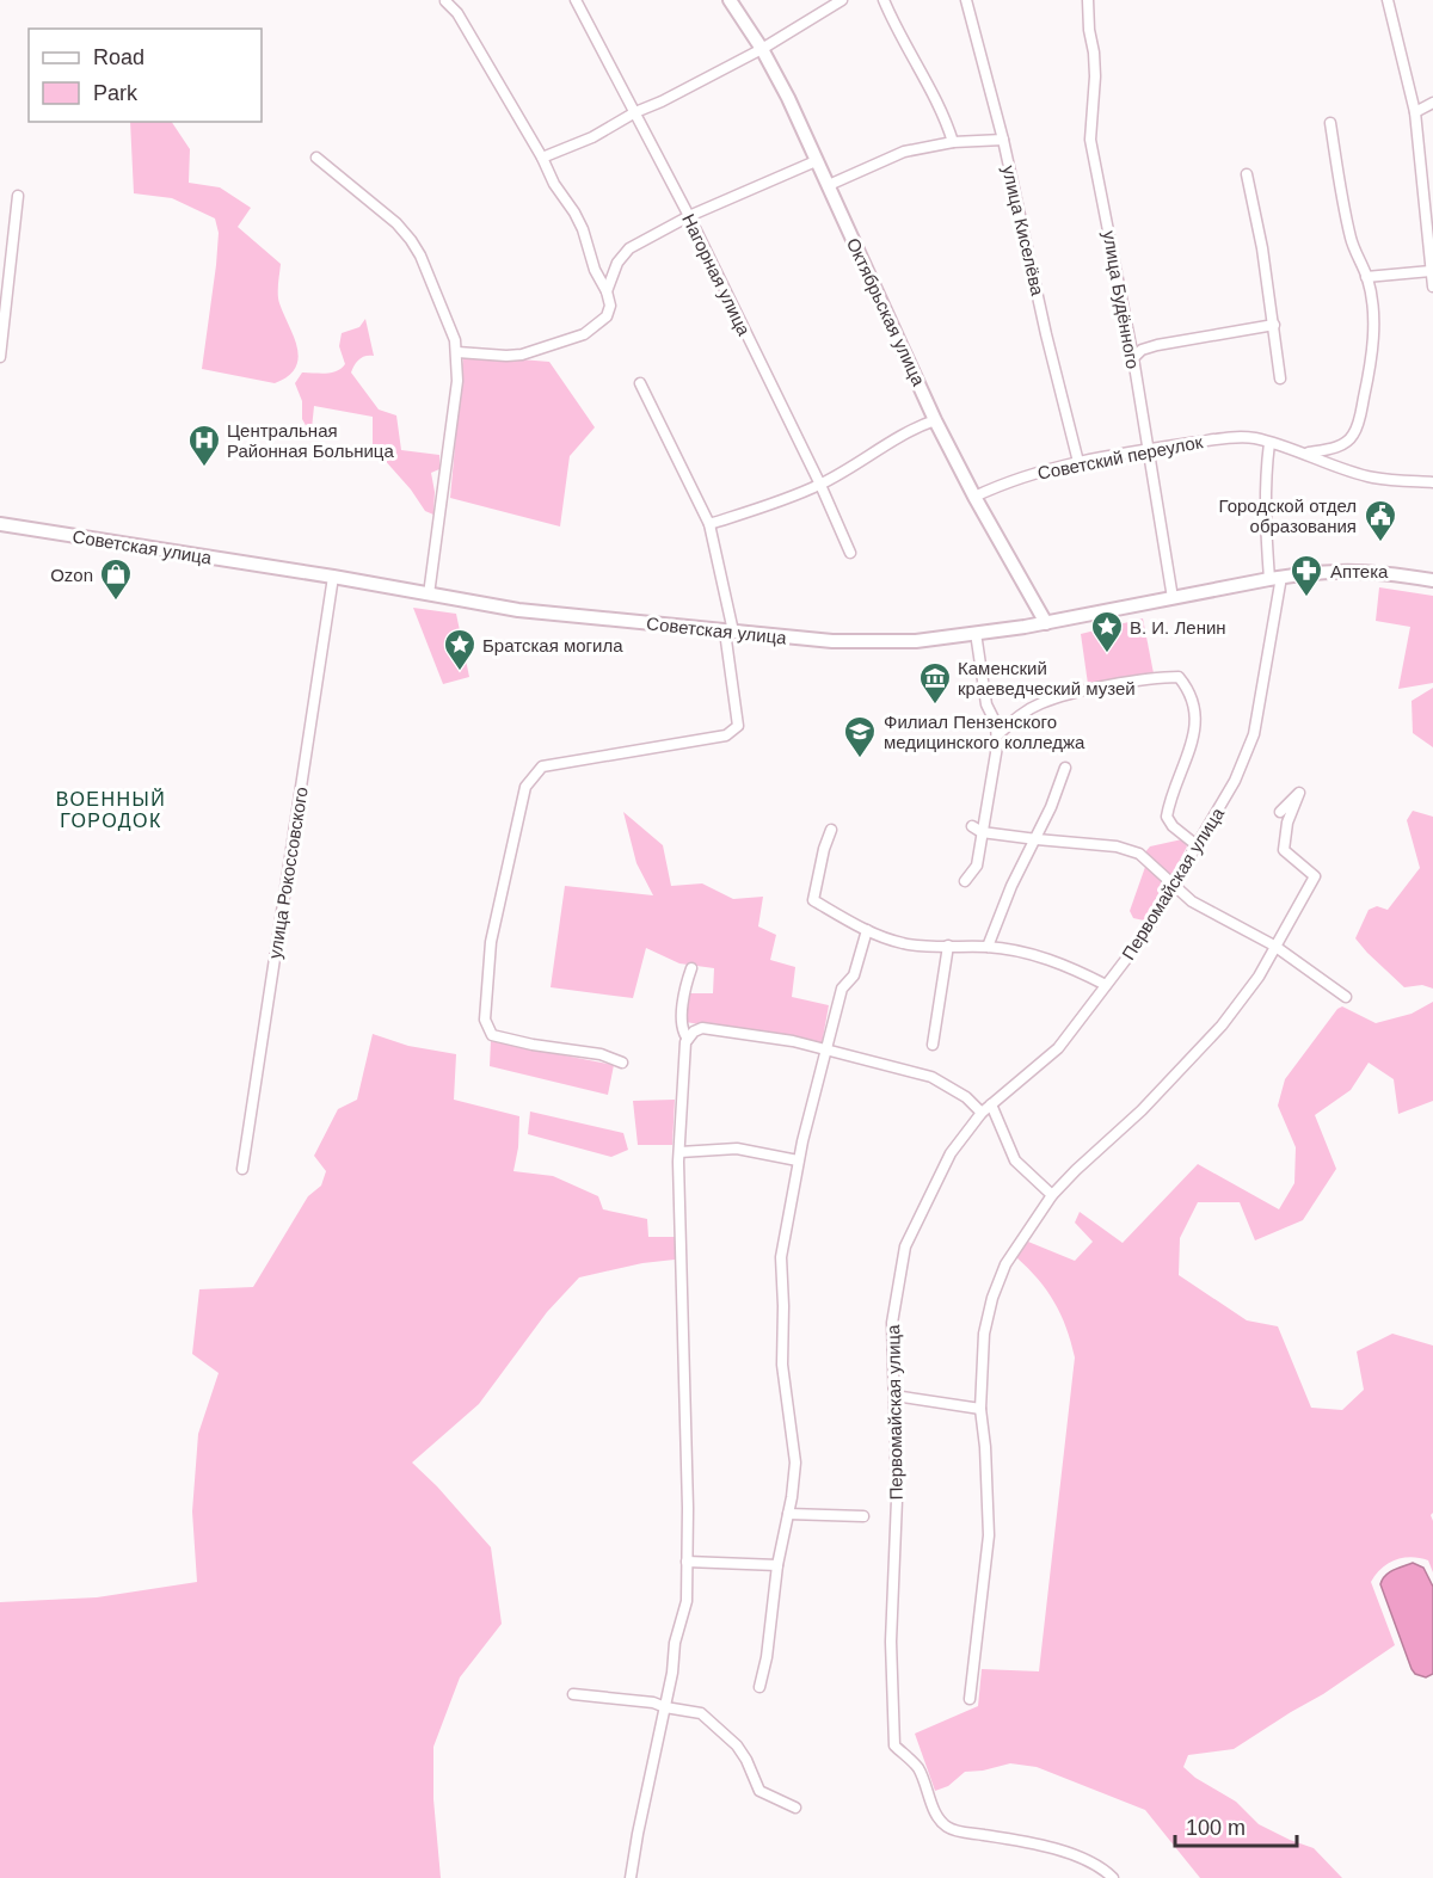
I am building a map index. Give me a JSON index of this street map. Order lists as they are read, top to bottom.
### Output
{
  "streets": {
    "main road": ["Октябрьская улица", "Советская улица"],
    "street": [
      "улица Киселёва",
      "Нагорная улица",
      "улица Будённого",
      "Советский переулок",
      "улица Рокоссовского",
      "Первомайская улица"
    ]
  },
  "crossings": [
    ["улица Киселёва", "Советский переулок"],
    ["улица Будённого", "Советский переулок"],
    ["улица Будённого", "Советская улица"],
    ["Октябрьская улица", "Советский переулок"],
    ["Октябрьская улица", "Советская улица"],
    ["Советская улица", "улица Рокоссовского"],
    ["Советская улица", "Первомайская улица"]
  ],
  "districts": ["ВОЕННЫЙ ГОРОДОК"],
  "places": {
    "hospital": ["Центральная Районная Больница"],
    "public building": ["Городской отдел образования"],
    "pharmacy": ["Аптека"],
    "shop": ["Ozon"],
    "place": ["В. И. Ленин", "Братская могила"],
    "museum": ["Каменский краеведческий музей"],
    "school or university": ["Филиал Пензенского медицинского колледжа"]
  },
  "legend": ["Road", "Park"],
  "scale_bar": "100 m"
}
